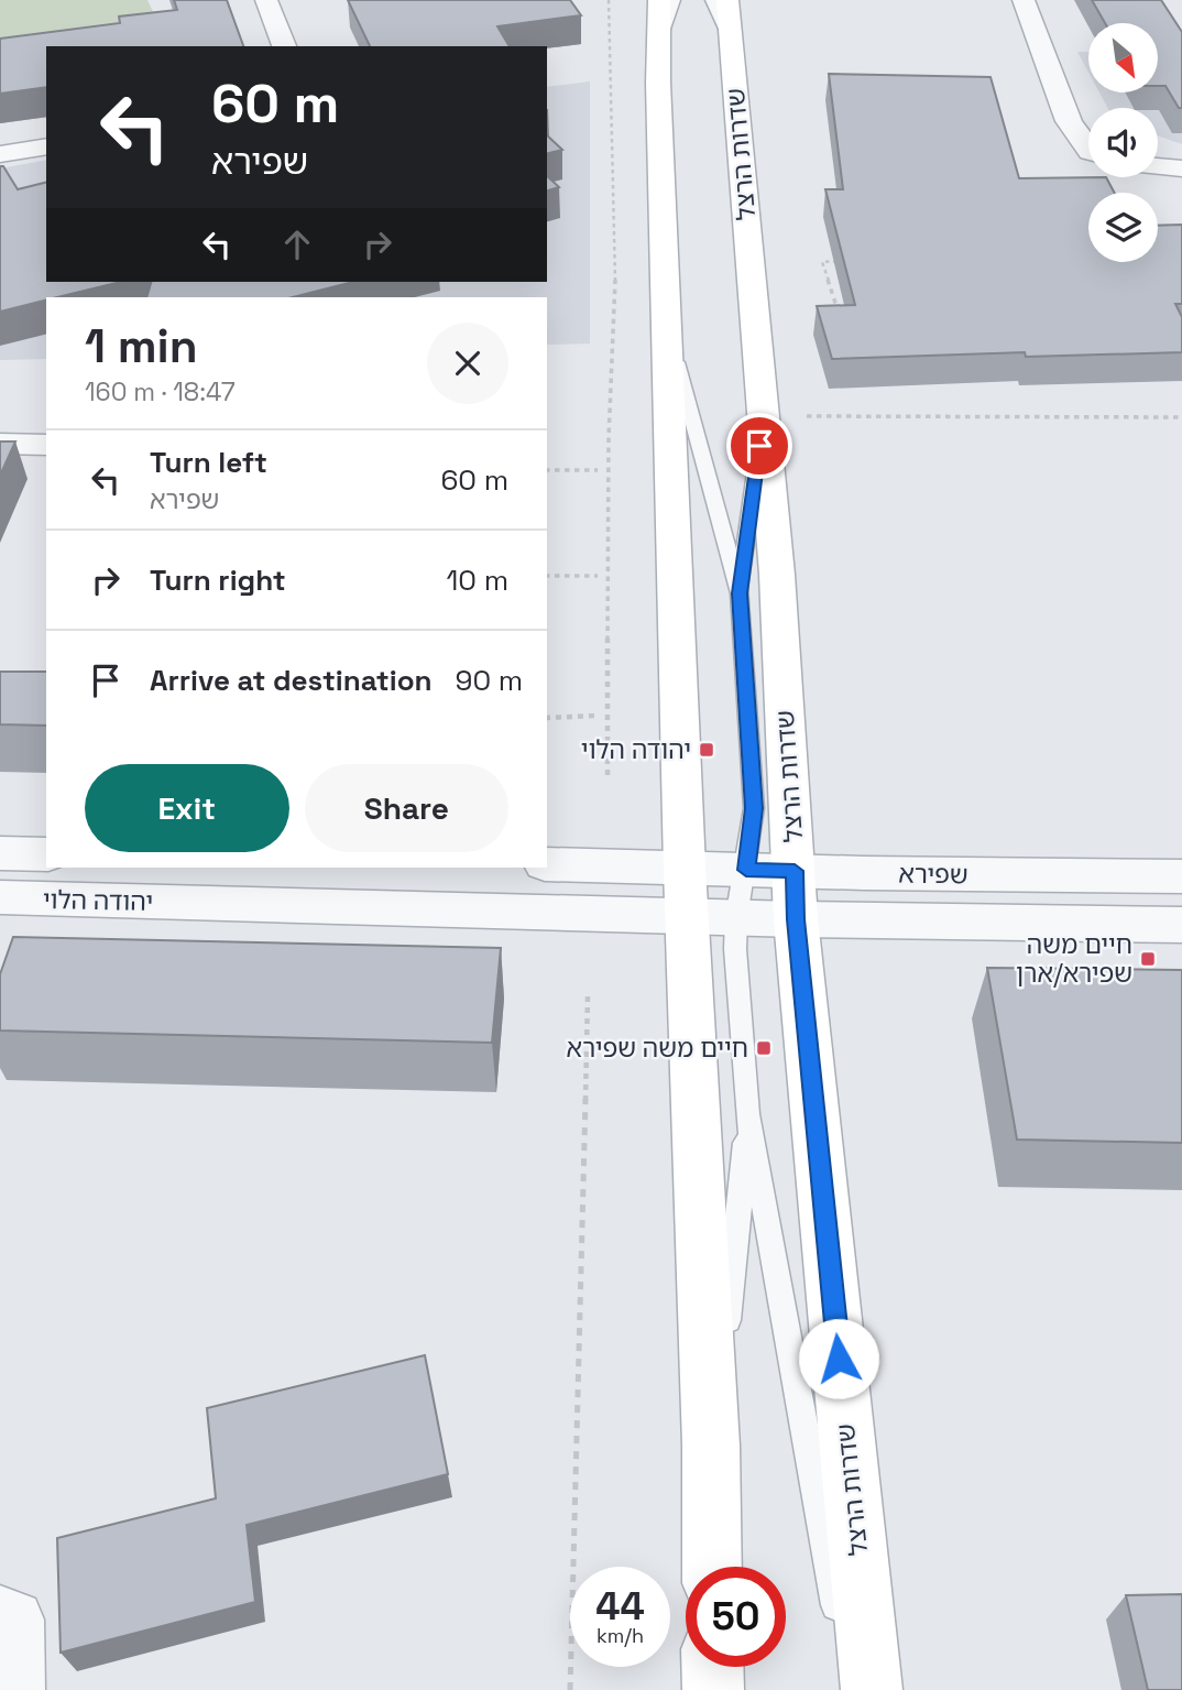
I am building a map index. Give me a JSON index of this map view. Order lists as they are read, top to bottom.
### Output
{
  "streets": {
    "main road": ["שדרות הרצל"],
    "street": ["שפירא", "יהודה הלוי"]
  },
  "crossings": [
    ["שדרות הרצל", "שפירא"],
    ["שדרות הרצל", "יהודה הלוי"],
    ["שפירא", "יהודה הלוי"]
  ],
  "places": {
    "transit": ["יהודה הלוי", "חיים משה שפירא/ארן", "חיים משה שפירא"]
  },
  "north": "bottom right",
  "page": {
    "turn": ["60 m", "שפירא"],
    "heading": ["1 min", "160 m · 18:47"],
    "list": [
      {
        "name": "Turn left",
        "note": "שפירא",
        "value": "60 m"
      },
      {
        "name": "Turn right",
        "value": "10 m"
      },
      {
        "name": "Arrive at destination",
        "value": "90 m"
      }
    ],
    "buttons": ["Exit", "Share"],
    "speed": "44 km/h",
    "limit": "50"
  }
}
